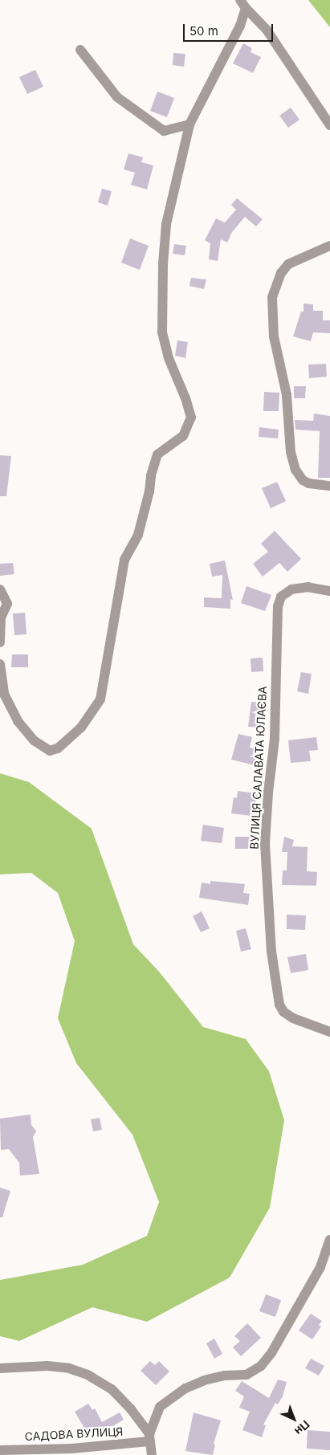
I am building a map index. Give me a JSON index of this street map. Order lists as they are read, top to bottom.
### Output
{
  "streets": {
    "street": ["ВУЛИЦЯ САЛАВАТА ЮЛАЄВА", "САДОВА ВУЛИЦЯ"]
  },
  "scale_bar": "50 m",
  "north": "bottom right"
}
